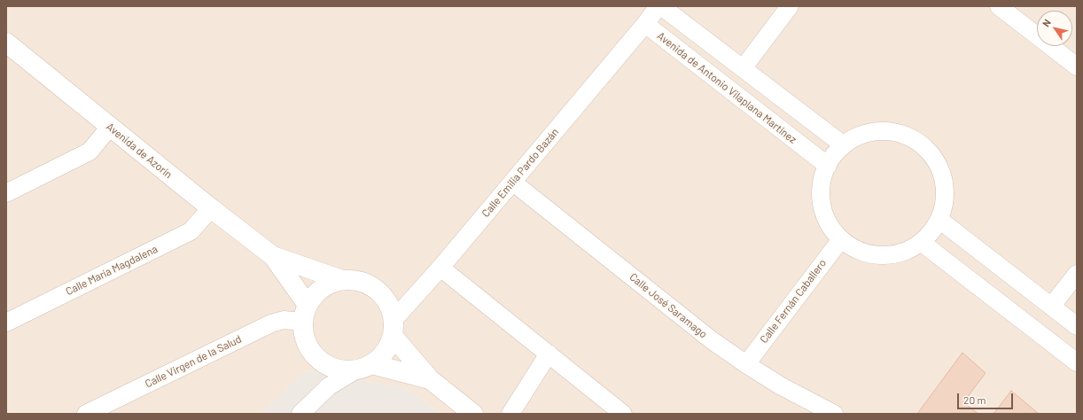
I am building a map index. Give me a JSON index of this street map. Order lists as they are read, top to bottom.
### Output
{
  "streets": {
    "street": [
      "Avenida de Antonio Vilaplana Martínez",
      "Avenida de Azorín",
      "Calle Emilia Pardo Bazán",
      "Calle María Magdalena",
      "Calle Fernán Caballero",
      "Calle José Saramago",
      "Calle Virgen de la Salud"
    ]
  },
  "crossings": [
    ["Avenida de Antonio Vilaplana Martínez", "Calle Emilia Pardo Bazán"],
    ["Avenida de Antonio Vilaplana Martínez", "Calle Fernán Caballero"],
    ["Avenida de Azorín", "Calle María Magdalena"],
    ["Calle Emilia Pardo Bazán", "Calle José Saramago"],
    ["Calle Emilia Pardo Bazán", "Calle Virgen de la Salud"],
    ["Calle Fernán Caballero", "Calle José Saramago"]
  ],
  "scale_bar": "20 m",
  "north": "top left"
}
